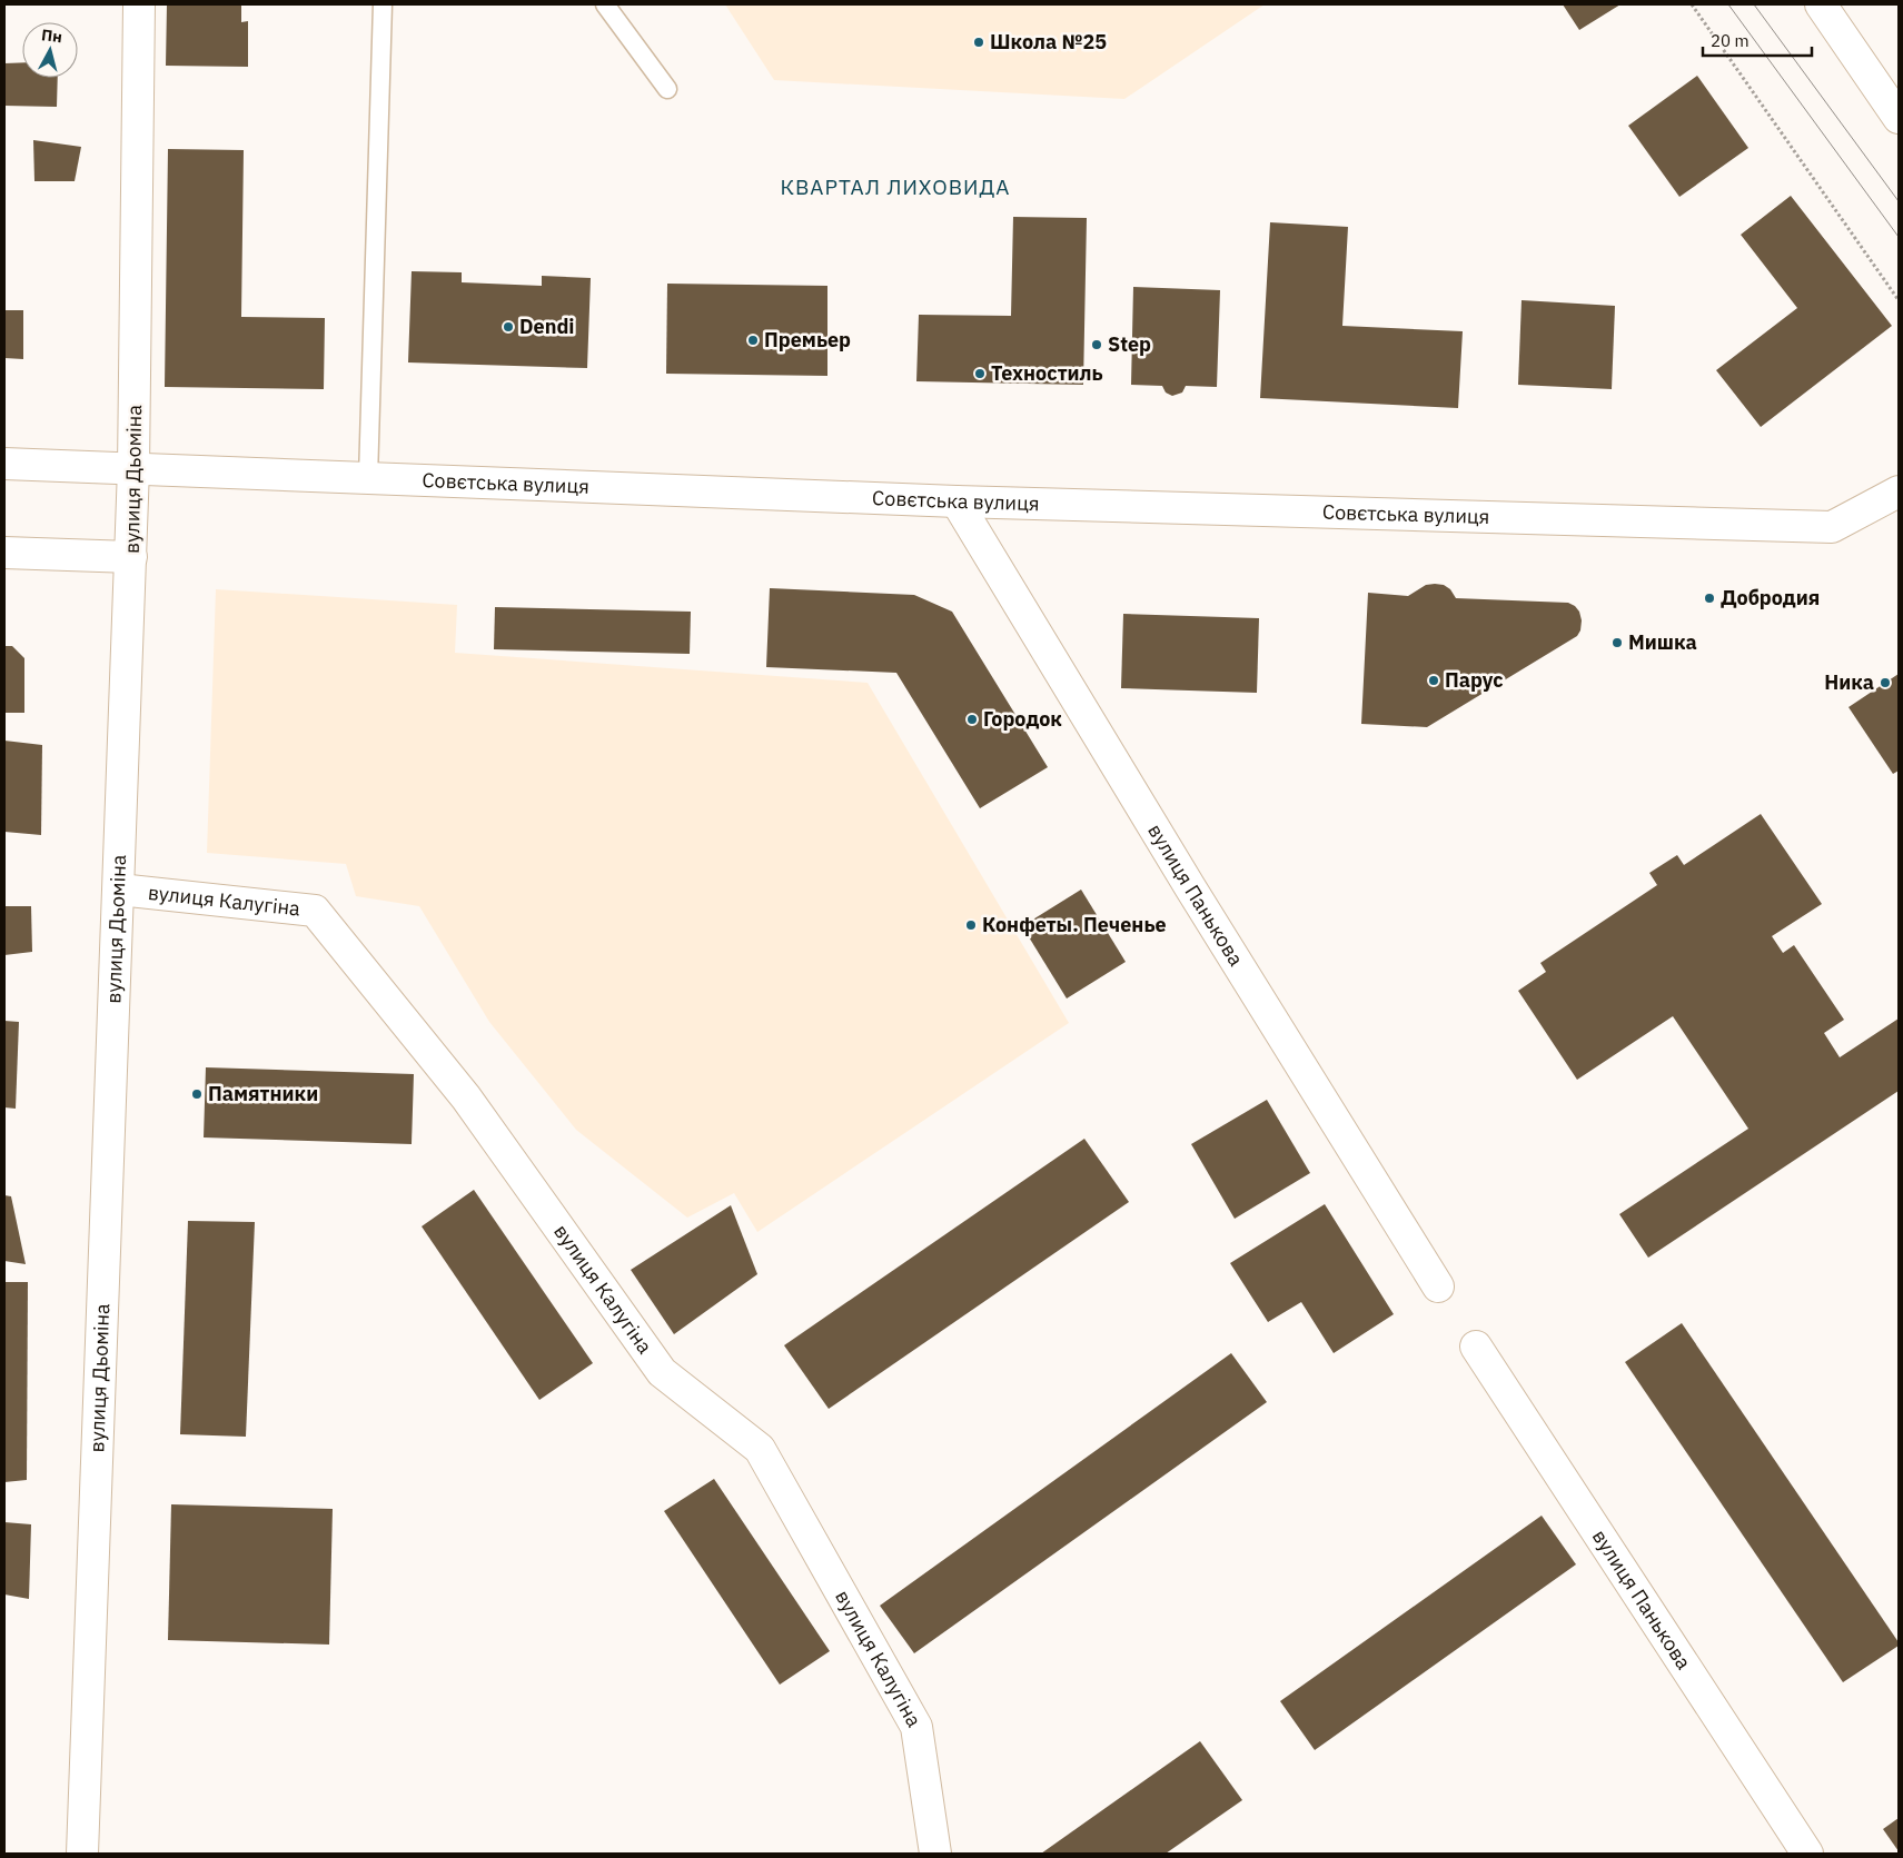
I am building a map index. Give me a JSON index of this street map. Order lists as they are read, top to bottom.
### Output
{
  "streets": {
    "street": [
      "вулиця Дьоміна",
      "Совєтська вулиця",
      "вулиця Панькова",
      "вулиця Калугіна"
    ]
  },
  "crossings": [
    ["вулиця Дьоміна", "Совєтська вулиця"],
    ["вулиця Дьоміна", "вулиця Калугіна"],
    ["Совєтська вулиця", "вулиця Панькова"]
  ],
  "districts": ["КВАРТАЛ ЛИХОВИДА"],
  "places": [
    "Школа №25",
    "Dendi",
    "Премьер",
    "Step",
    "Техностиль",
    "Добродия",
    "Мишка",
    "Парус",
    "Ника",
    "Городок",
    "Конфеты. Печенье",
    "Памятники"
  ],
  "scale_bar": "20 m",
  "north": "top"
}
